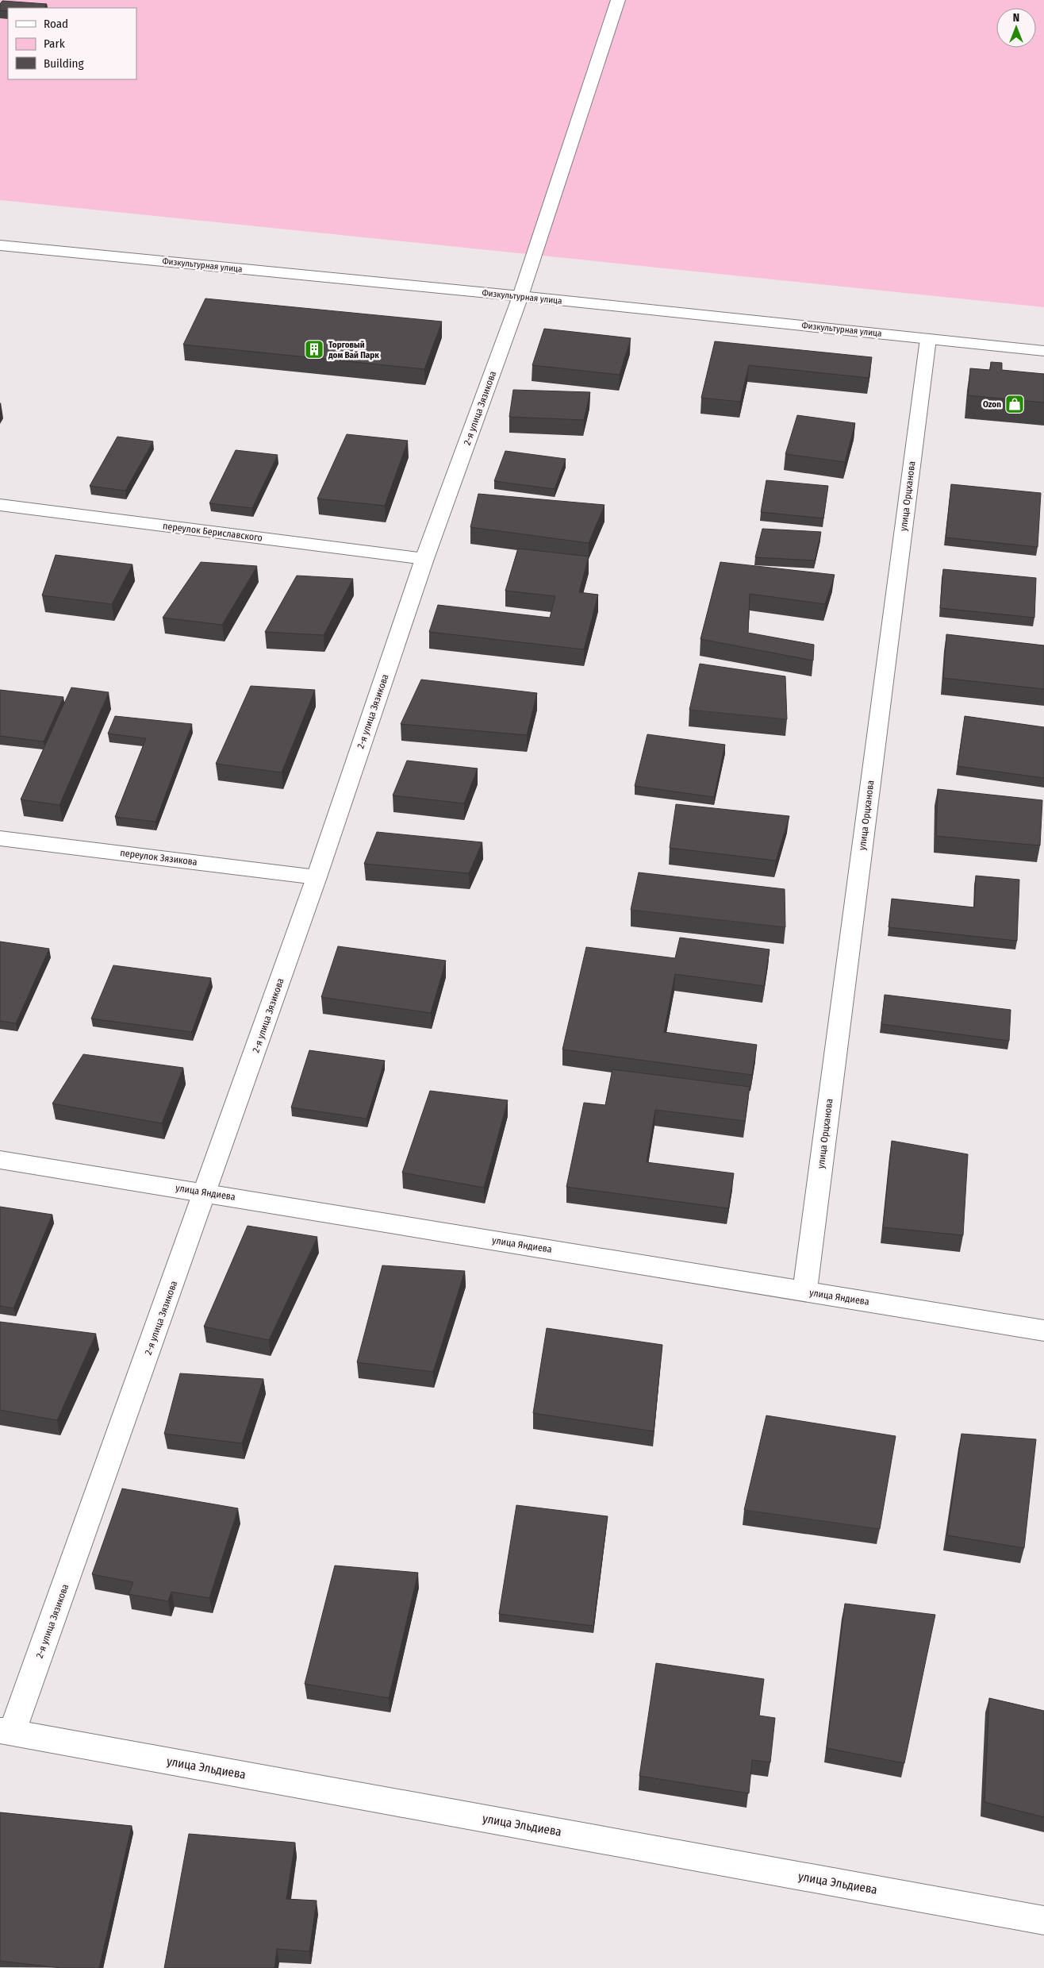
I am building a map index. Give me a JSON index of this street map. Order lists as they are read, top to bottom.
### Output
{
  "streets": {
    "street": [
      "Физкультурная улица",
      "2-я улица Зязикова",
      "улица Орцханова",
      "переулок Бериславского",
      "переулок Зязикова",
      "улица Яндиева",
      "улица Эльдиева"
    ]
  },
  "crossings": [
    ["Физкультурная улица", "2-я улица Зязикова"],
    ["Физкультурная улица", "улица Орцханова"],
    ["2-я улица Зязикова", "переулок Бериславского"],
    ["2-я улица Зязикова", "переулок Зязикова"],
    ["2-я улица Зязикова", "улица Яндиева"],
    ["2-я улица Зязикова", "улица Эльдиева"],
    ["улица Орцханова", "улица Яндиева"]
  ],
  "places": {
    "building": ["Торговый дом Вай Парк"],
    "shop": ["Ozon"]
  },
  "legend": ["Road", "Park", "Building"],
  "north": "top"
}
